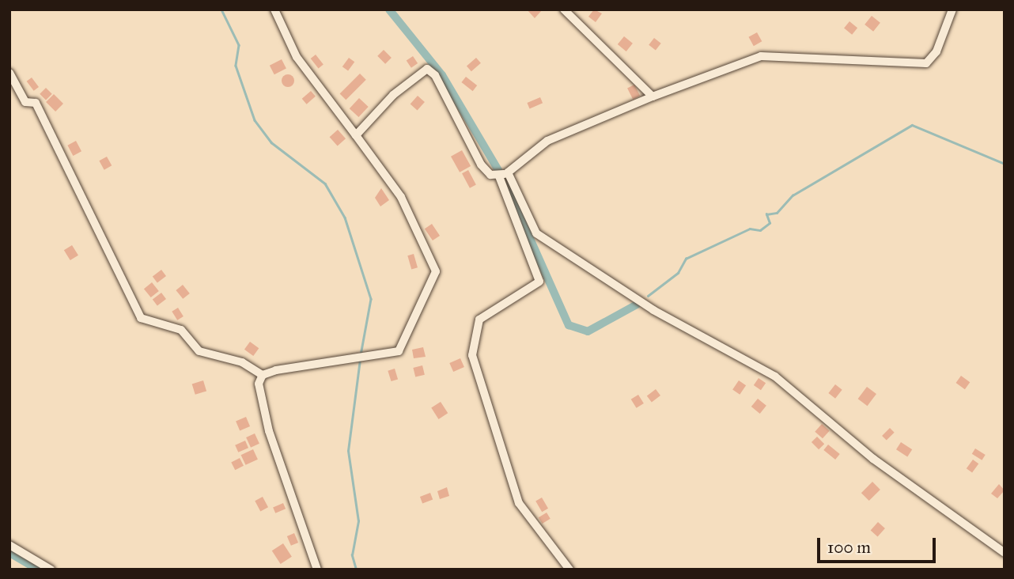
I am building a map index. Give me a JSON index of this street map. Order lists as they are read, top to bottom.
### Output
{
  "scale_bar": "100 m"
}
